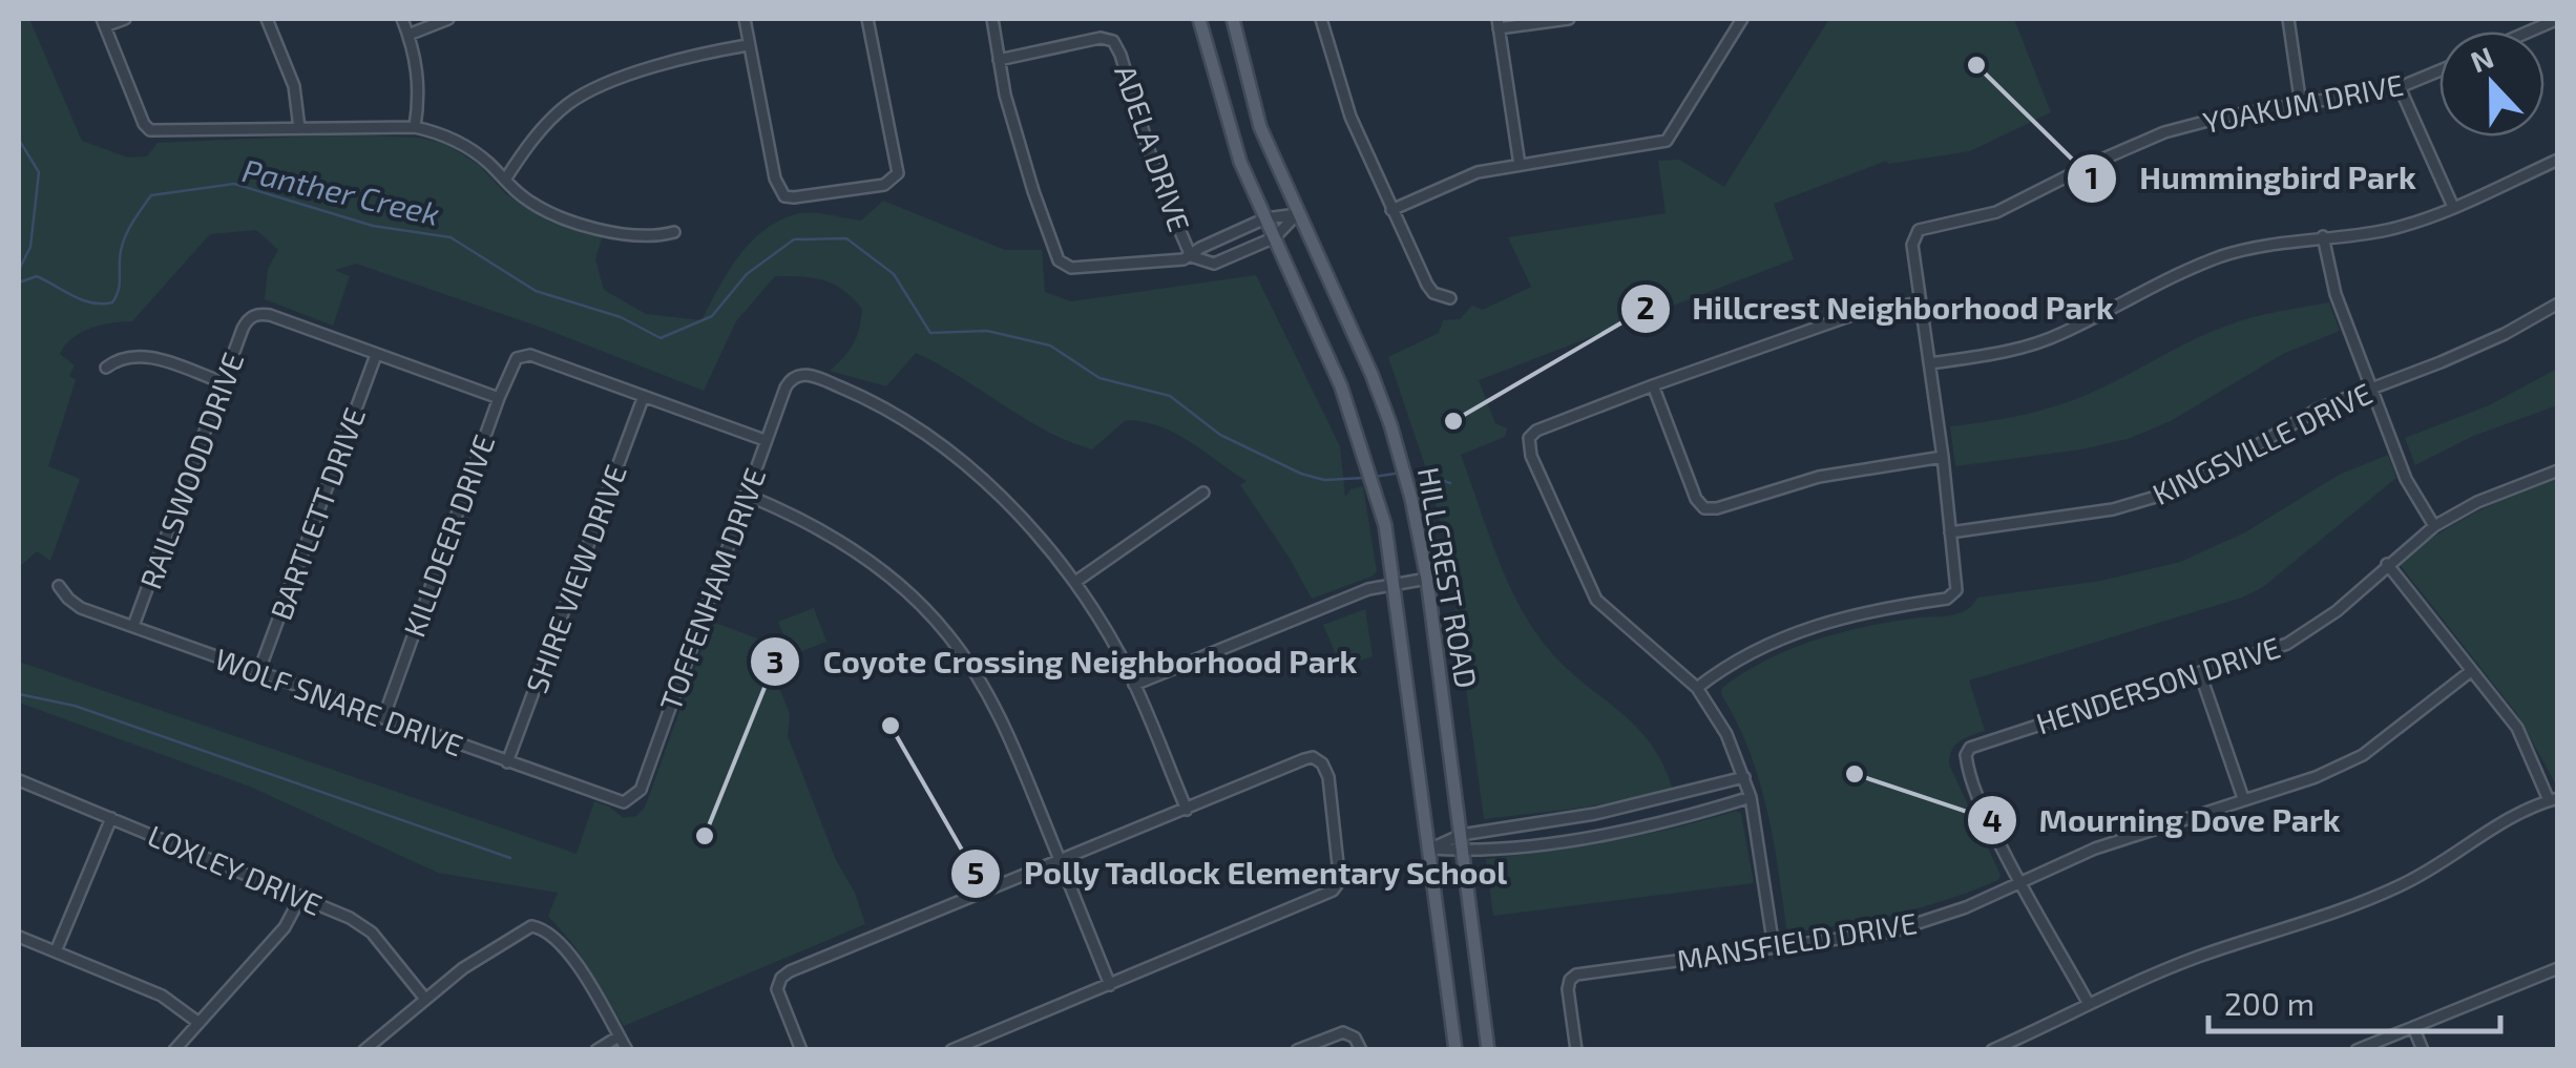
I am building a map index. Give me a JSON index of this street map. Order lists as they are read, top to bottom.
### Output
{
  "streets": {
    "main road": ["HILLCREST ROAD"],
    "street": [
      "YOAKUM DRIVE",
      "ADELA DRIVE",
      "KINGSVILLE DRIVE",
      "RAILSWOOD DRIVE",
      "BARTLETT DRIVE",
      "KILLDEER DRIVE",
      "SHIRE VIEW DRIVE",
      "TOFFENHAM DRIVE",
      "HENDERSON DRIVE",
      "WOLF SNARE DRIVE",
      "LOXLEY DRIVE",
      "MANSFIELD DRIVE"
    ]
  },
  "crossings": [
    ["RAILSWOOD DRIVE", "BARTLETT DRIVE"],
    ["RAILSWOOD DRIVE", "WOLF SNARE DRIVE"],
    ["BARTLETT DRIVE", "WOLF SNARE DRIVE"],
    ["KILLDEER DRIVE", "SHIRE VIEW DRIVE"],
    ["KILLDEER DRIVE", "WOLF SNARE DRIVE"],
    ["SHIRE VIEW DRIVE", "WOLF SNARE DRIVE"],
    ["TOFFENHAM DRIVE", "WOLF SNARE DRIVE"],
    ["HENDERSON DRIVE", "MANSFIELD DRIVE"]
  ],
  "water": ["Panther Creek"],
  "places": [
    "Hummingbird Park",
    "Hillcrest Neighborhood Park",
    "Polly Tadlock Elementary School",
    "Mourning Dove Park",
    "Coyote Crossing Neighborhood Park"
  ],
  "scale_bar": "200 m",
  "north": "top"
}
